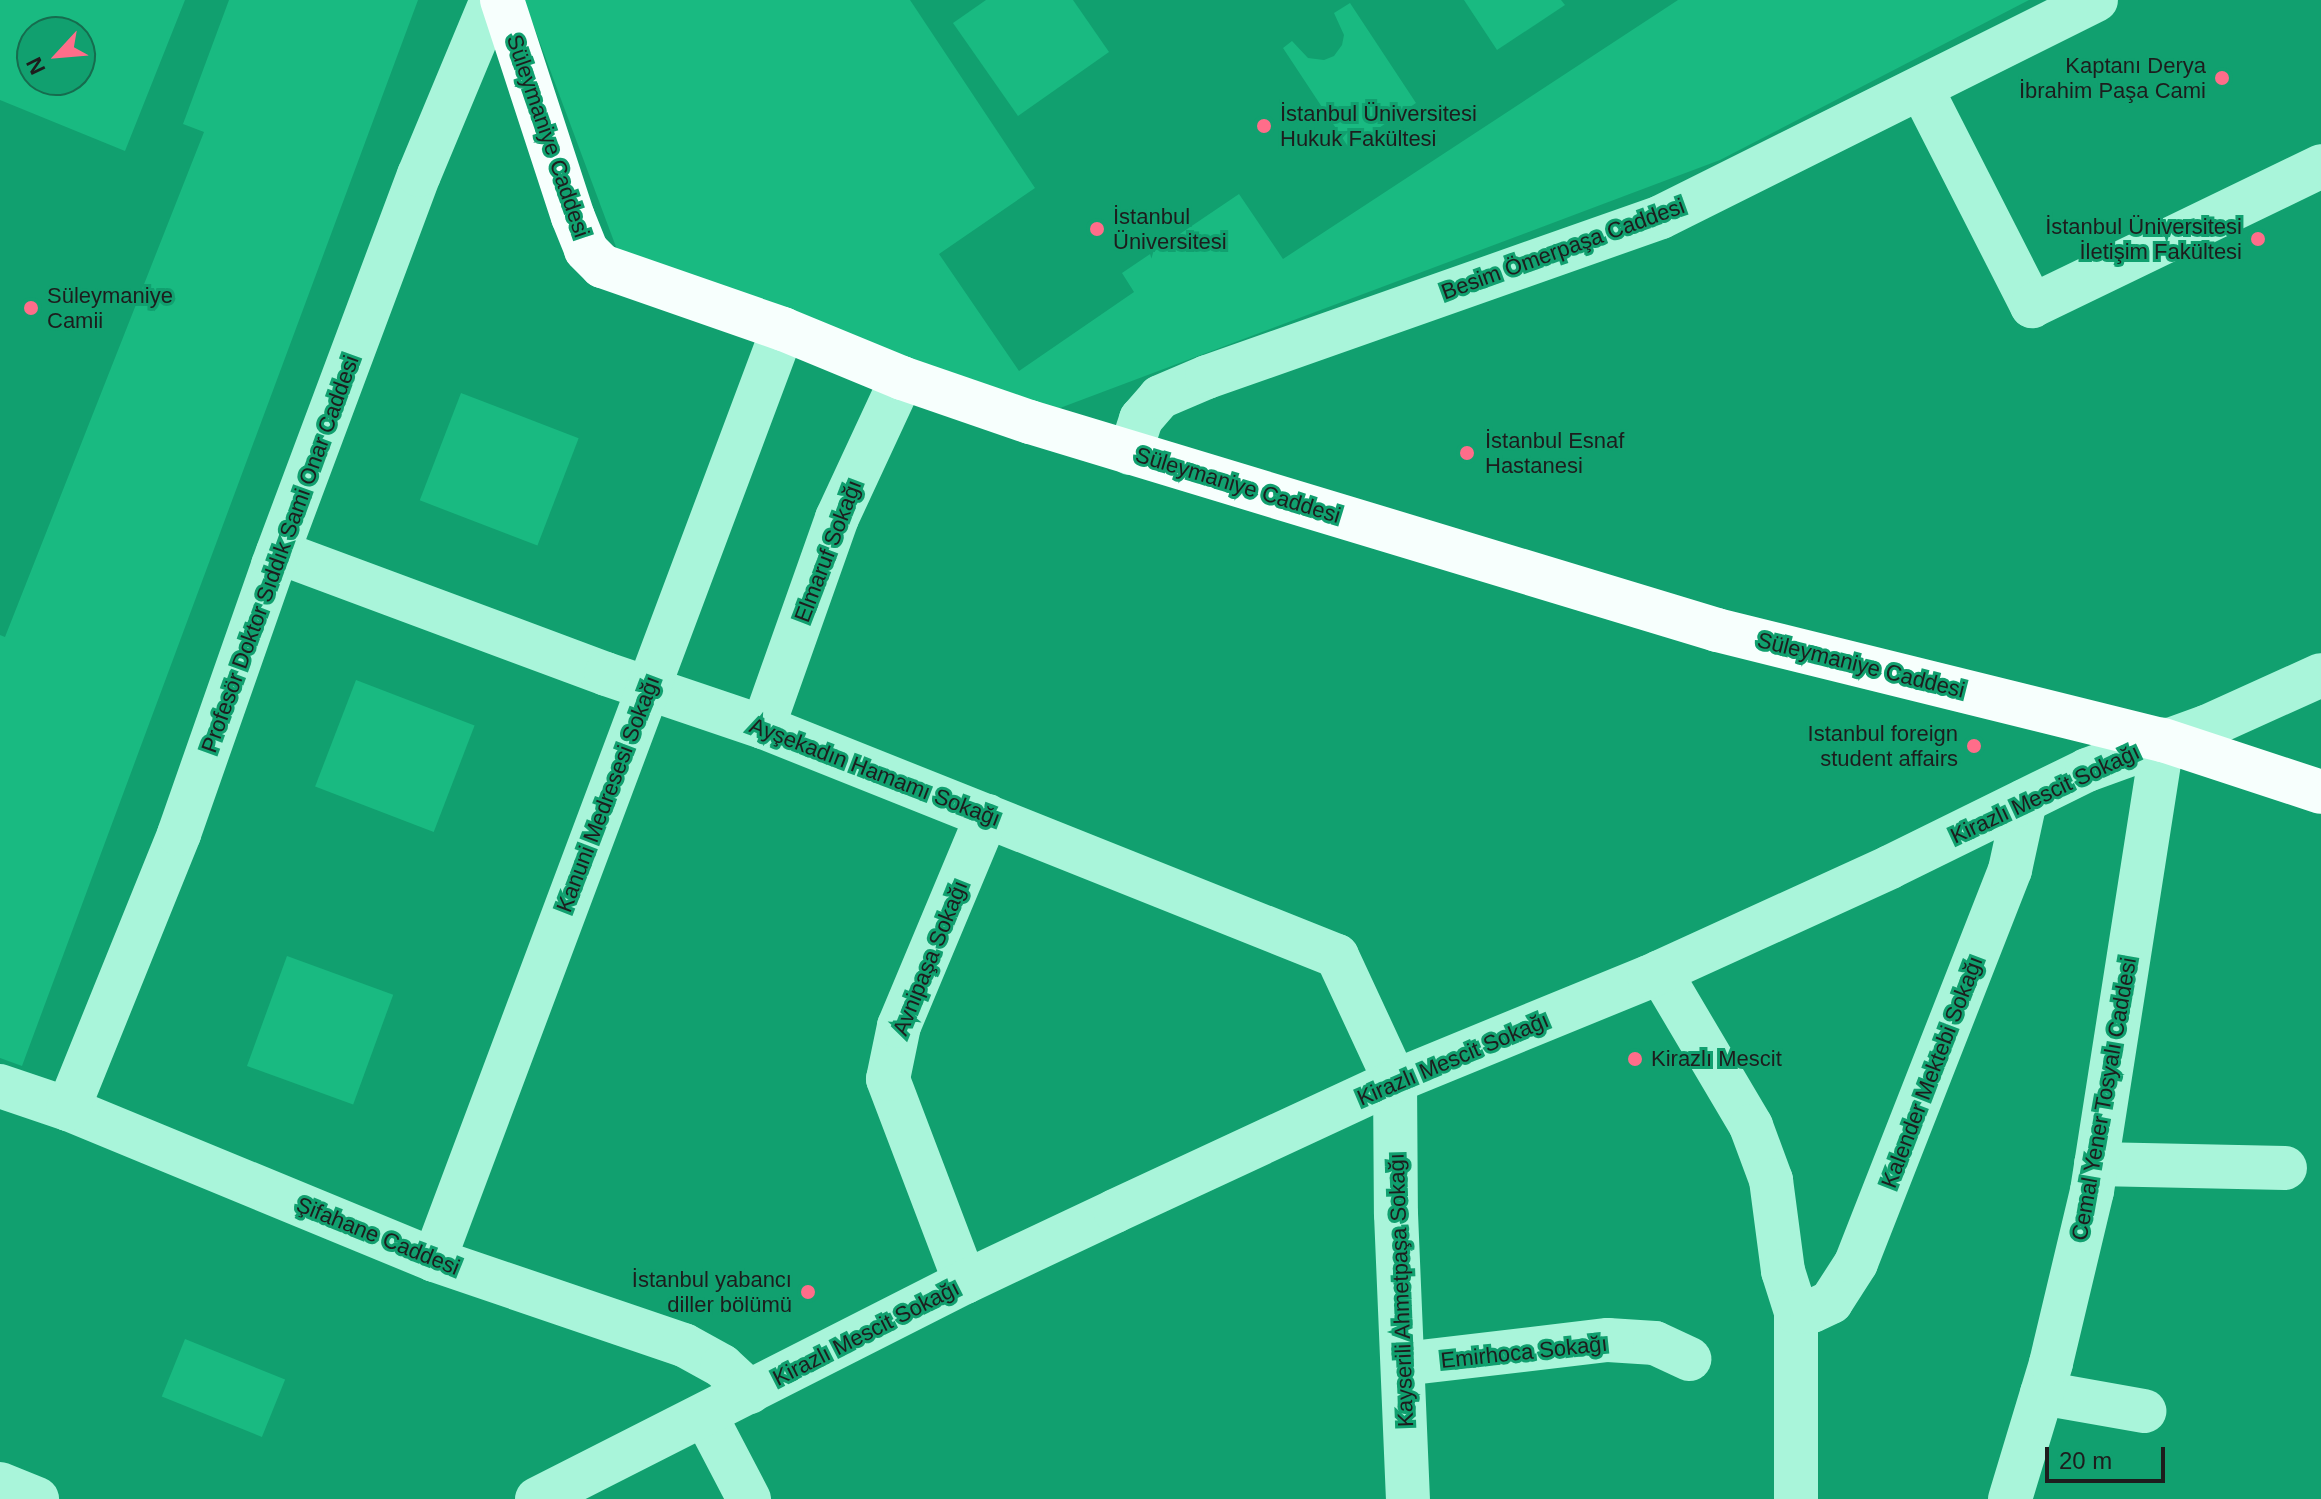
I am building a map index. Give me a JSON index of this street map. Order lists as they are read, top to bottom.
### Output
{
  "streets": {
    "main road": ["Süleymaniye Caddesi"],
    "street": [
      "Besim Ömerpaşa Caddesi",
      "Elmaruf Sokağı",
      "Profesör Doktor Sıddık Sami Onar Caddesi",
      "Ayşekadın Hamamı Sokağı",
      "Kanuni Medresesi Sokağı",
      "Kirazlı Mescit Sokağı",
      "Avnipaşa Sokağı",
      "Kalender Mektebi Sokağı",
      "Cemal Yener Tosyalı Caddesi",
      "Şifahane Caddesi",
      "Kayserili Ahmetpaşa Sokağı",
      "Emirhoca Sokağı"
    ]
  },
  "crossings": [
    ["Süleymaniye Caddesi", "Besim Ömerpaşa Caddesi"],
    ["Süleymaniye Caddesi", "Elmaruf Sokağı"],
    ["Süleymaniye Caddesi", "Kanuni Medresesi Sokağı"],
    ["Süleymaniye Caddesi", "Kirazlı Mescit Sokağı"],
    ["Süleymaniye Caddesi", "Cemal Yener Tosyalı Caddesi"],
    ["Elmaruf Sokağı", "Ayşekadın Hamamı Sokağı"],
    ["Profesör Doktor Sıddık Sami Onar Caddesi", "Ayşekadın Hamamı Sokağı"],
    ["Profesör Doktor Sıddık Sami Onar Caddesi", "Şifahane Caddesi"],
    ["Ayşekadın Hamamı Sokağı", "Kanuni Medresesi Sokağı"],
    ["Ayşekadın Hamamı Sokağı", "Kirazlı Mescit Sokağı"],
    ["Ayşekadın Hamamı Sokağı", "Avnipaşa Sokağı"],
    ["Ayşekadın Hamamı Sokağı", "Kayserili Ahmetpaşa Sokağı"],
    ["Kanuni Medresesi Sokağı", "Şifahane Caddesi"],
    ["Kirazlı Mescit Sokağı", "Avnipaşa Sokağı"],
    ["Kirazlı Mescit Sokağı", "Kalender Mektebi Sokağı"],
    ["Kirazlı Mescit Sokağı", "Cemal Yener Tosyalı Caddesi"],
    ["Kirazlı Mescit Sokağı", "Şifahane Caddesi"],
    ["Kirazlı Mescit Sokağı", "Kayserili Ahmetpaşa Sokağı"],
    ["Kayserili Ahmetpaşa Sokağı", "Emirhoca Sokağı"]
  ],
  "places": [
    "Kaptanı Derya İbrahim Paşa Cami",
    "İstanbul Üniversitesi Hukuk Fakültesi",
    "İstanbul Üniversitesi",
    "İstanbul Üniversitesi İletişim Fakültesi",
    "Süleymaniye Camii",
    "İstanbul Esnaf Hastanesi",
    "Istanbul foreign student affairs",
    "Kirazlı Mescit",
    "İstanbul yabancı diller bölümü"
  ],
  "scale_bar": "20 m",
  "north": "bottom left"
}
